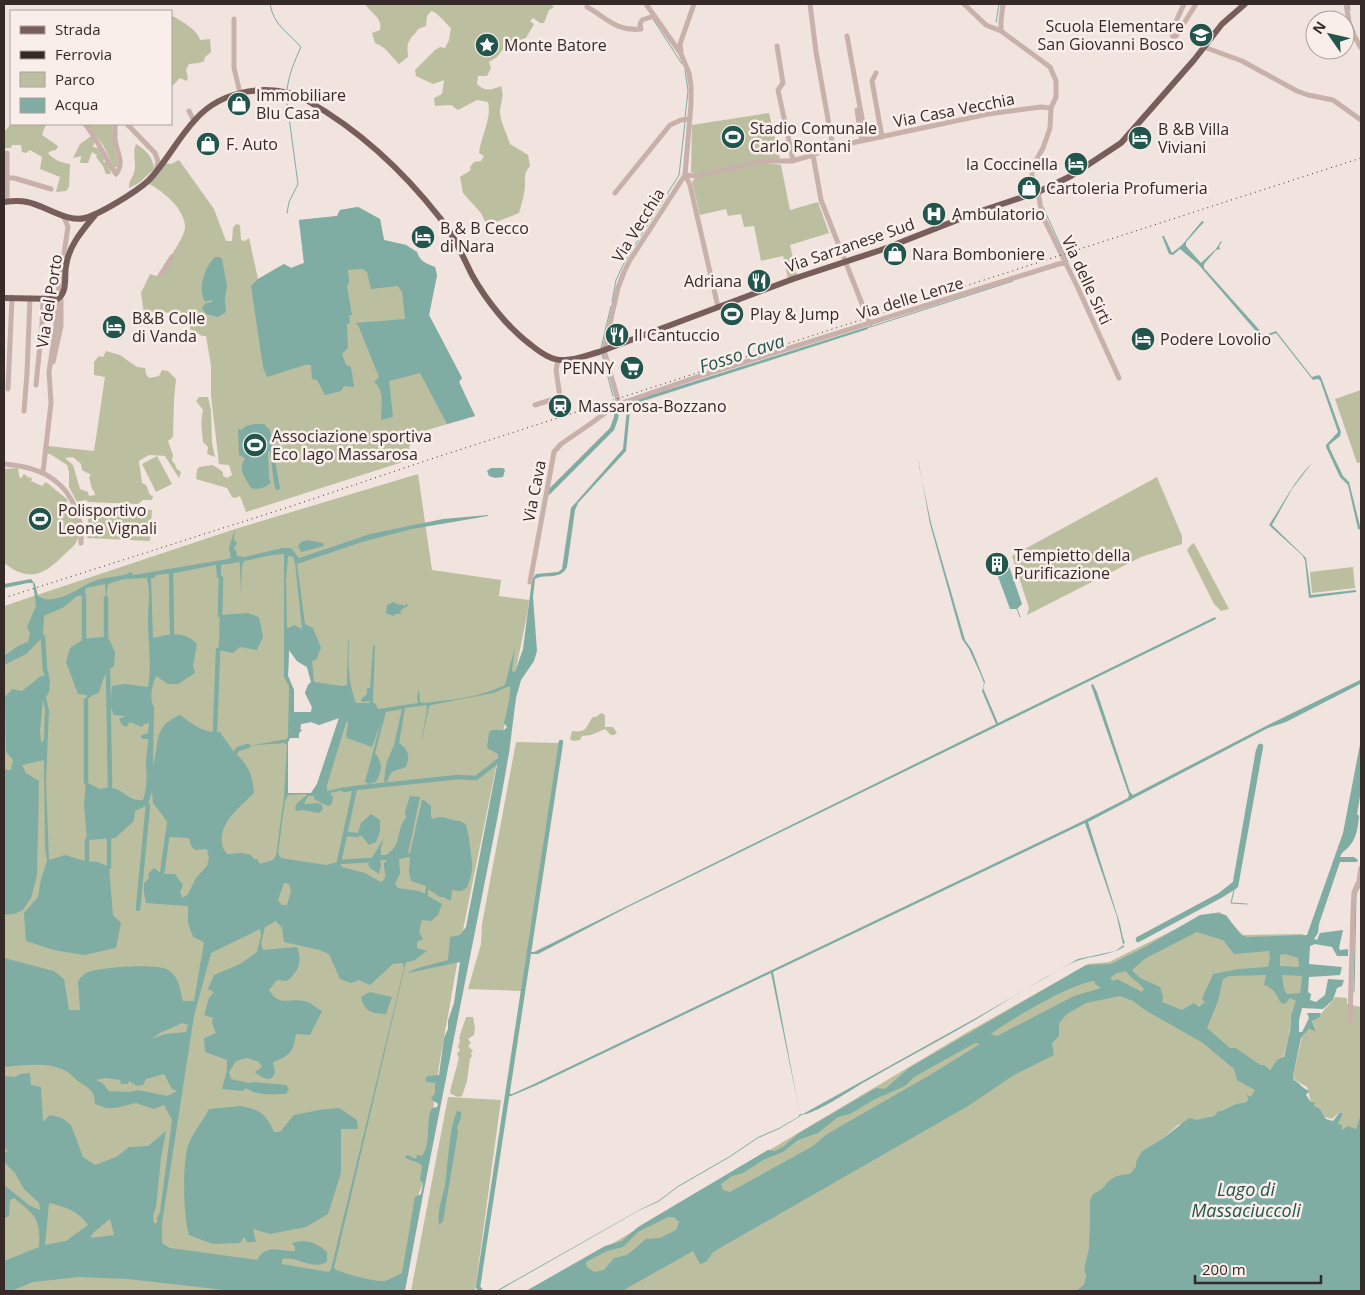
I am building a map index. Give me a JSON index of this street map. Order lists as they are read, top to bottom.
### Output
{
  "streets": {
    "main road": ["Via Sarzanese Sud", "Via del Porto"],
    "street": [
      "Via Casa Vecchia",
      "Via Vecchia",
      "Via delle Sirti",
      "Via delle Lenze",
      "Via Cava"
    ]
  },
  "crossings": [
    ["Via Casa Vecchia", "Via Vecchia"],
    ["Via Casa Vecchia", "Via delle Sirti"],
    ["Via Vecchia", "Via Sarzanese Sud"],
    ["Via Sarzanese Sud", "Via delle Sirti"],
    ["Via delle Sirti", "Via delle Lenze"],
    ["Via delle Lenze", "Via Cava"]
  ],
  "water": ["Fosso Cava", "Lago di Massaciuccoli"],
  "places": {
    "school or university": ["Scuola Elementare San Giovanni Bosco"],
    "place": ["Monte Batore"],
    "shop": [
      "Immobiliare Blu Casa",
      "F. Auto",
      "Cartoleria Profumeria",
      "Nara Bomboniere"
    ],
    "sports": [
      "Stadio Comunale Carlo Rontani",
      "Play & Jump",
      "Associazione sportiva Eco lago Massarosa",
      "Polisportivo Leone Vignali"
    ],
    "hotel": [
      "B &B Villa Viviani",
      "la Coccinella",
      "B & B Cecco di Nara",
      "B&B Colle di Vanda",
      "Podere Lovolio"
    ],
    "hospital": ["Ambulatorio"],
    "restaurant": ["Adriana", "Il Cantuccio"],
    "supermarket": ["PENNY"],
    "station": ["Massarosa-Bozzano"],
    "building": ["Tempietto della Purificazione"]
  },
  "legend": [
    "Strada",
    "Ferrovia",
    "Parco",
    "Acqua"
  ],
  "scale_bar": "200 m",
  "north": "top left"
}
